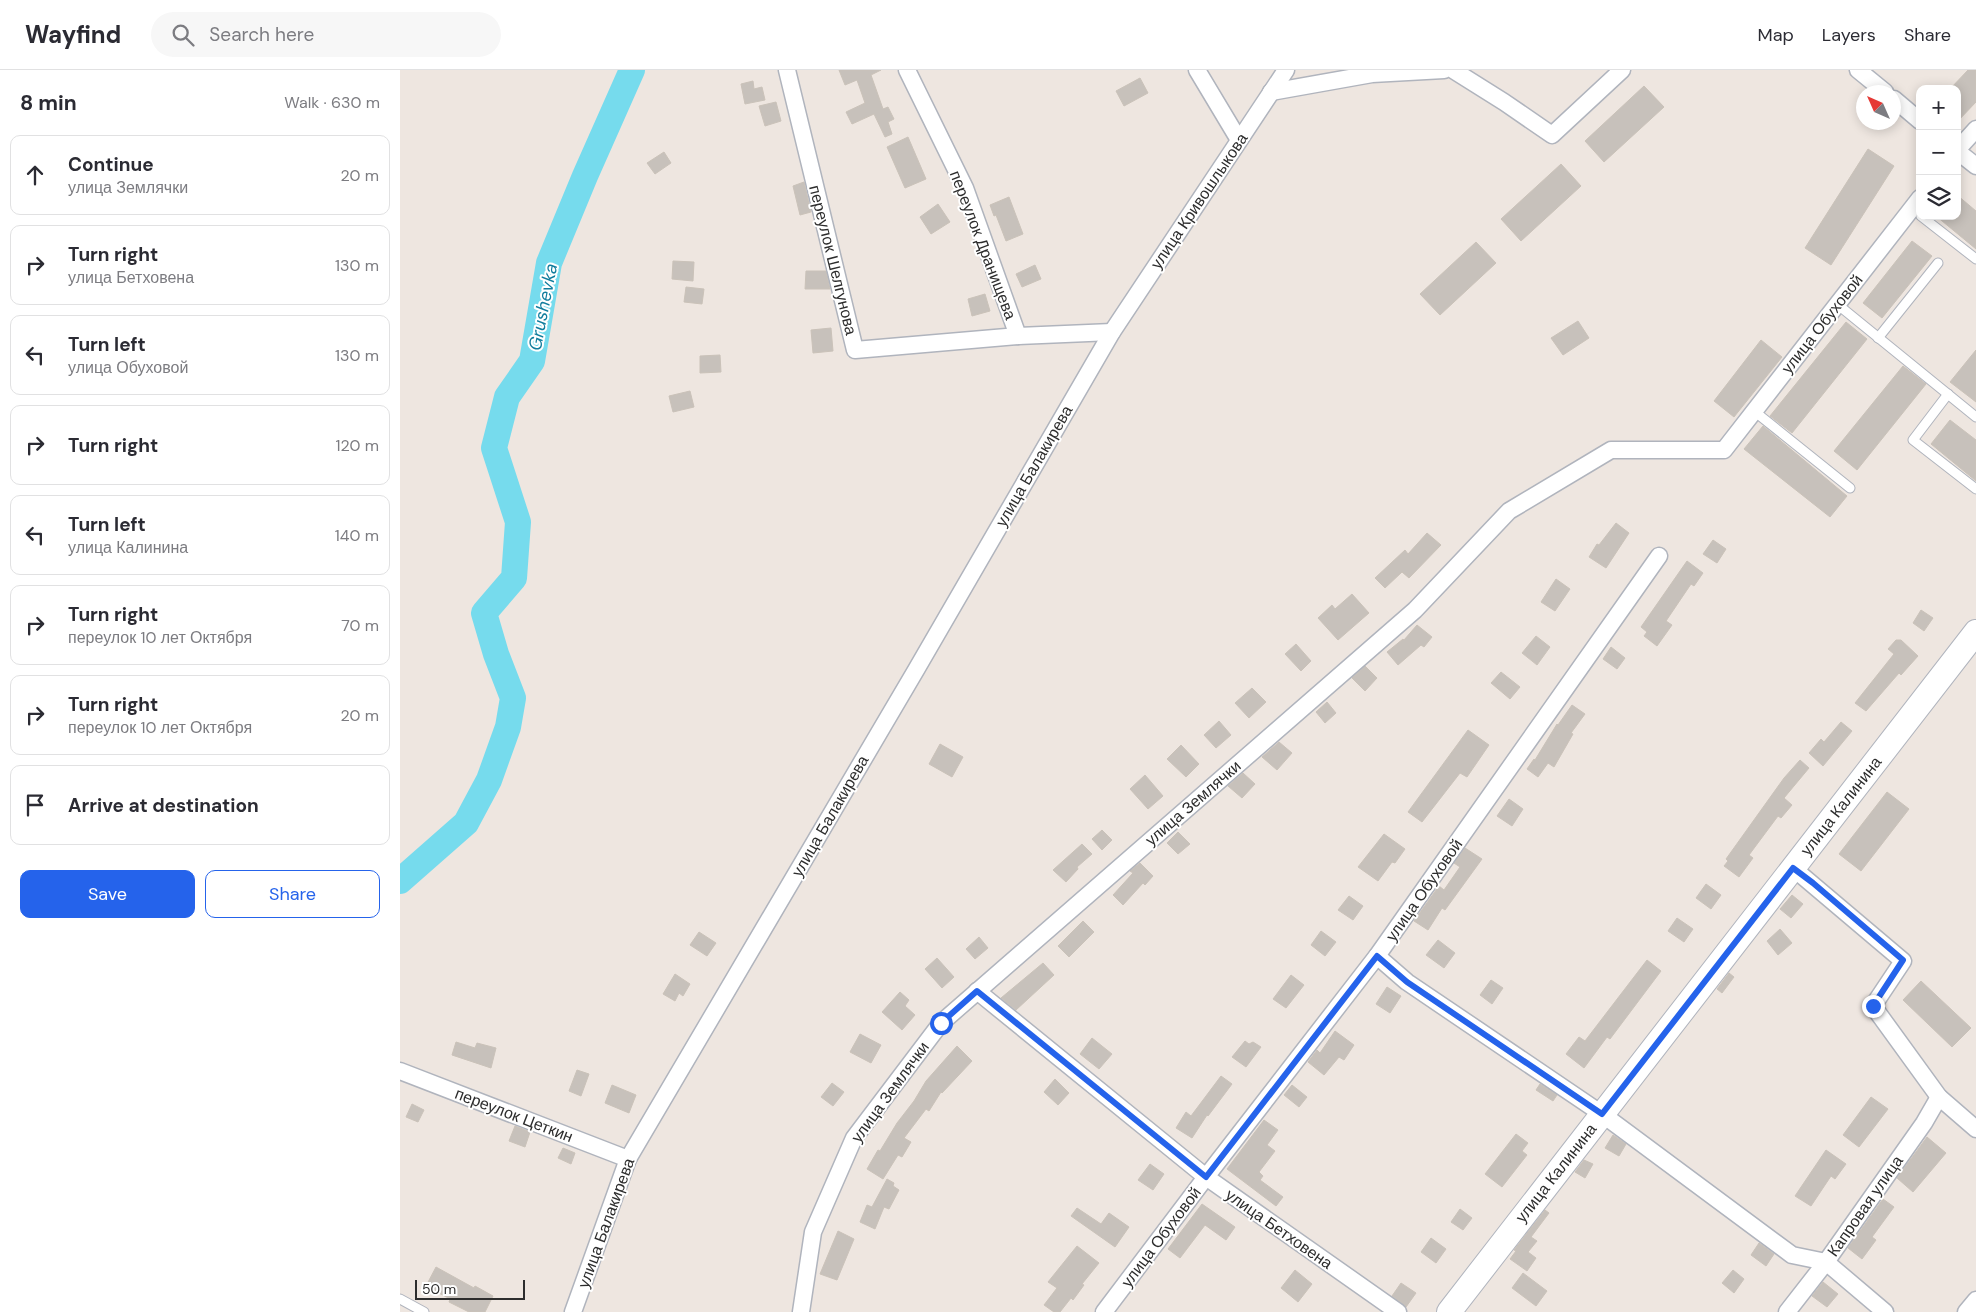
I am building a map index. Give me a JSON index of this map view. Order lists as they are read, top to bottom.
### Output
{
  "streets": {
    "street": [
      "улица Кривошлыкова",
      "переулок Дранищева",
      "переулок Шелгунова",
      "улица Обуховой",
      "улица Балакирева",
      "улица Землячки",
      "улица Калинина",
      "переулок Цеткин",
      "Капровая улица",
      "улица Бетховена"
    ]
  },
  "crossings": [
    ["улица Кривошлыкова", "переулок Дранищева"],
    ["улица Кривошлыкова", "улица Балакирева"],
    ["переулок Дранищева", "переулок Шелгунова"],
    ["переулок Дранищева", "улица Балакирева"],
    ["улица Обуховой", "улица Землячки"],
    ["улица Обуховой", "улица Бетховена"],
    ["улица Балакирева", "переулок Цеткин"],
    ["улица Землячки", "улица Бетховена"]
  ],
  "water": ["Grushevka"],
  "scale_bar": "50 m",
  "north": "top left",
  "page": {
    "header": "Wayfind",
    "search": "Search here",
    "nav": ["Map", "Layers", "Share"],
    "heading": ["8 min", "Walk · 630 m"],
    "map_buttons": ["+", "−"],
    "list": [
      ["Continue", "улица Землячки", "20 m"],
      ["Turn right", "улица Бетховена", "130 m"],
      ["Turn left", "улица Обуховой", "130 m"],
      ["Turn right", "120 m"],
      ["Turn left", "улица Калинина", "140 m"],
      ["Turn right", "переулок 10 лет Октября", "70 m"],
      ["Turn right", "переулок 10 лет Октября", "20 m"],
      "Arrive at destination"
    ],
    "buttons": ["Save", "Share"],
    "scale": "50 m"
  }
}
